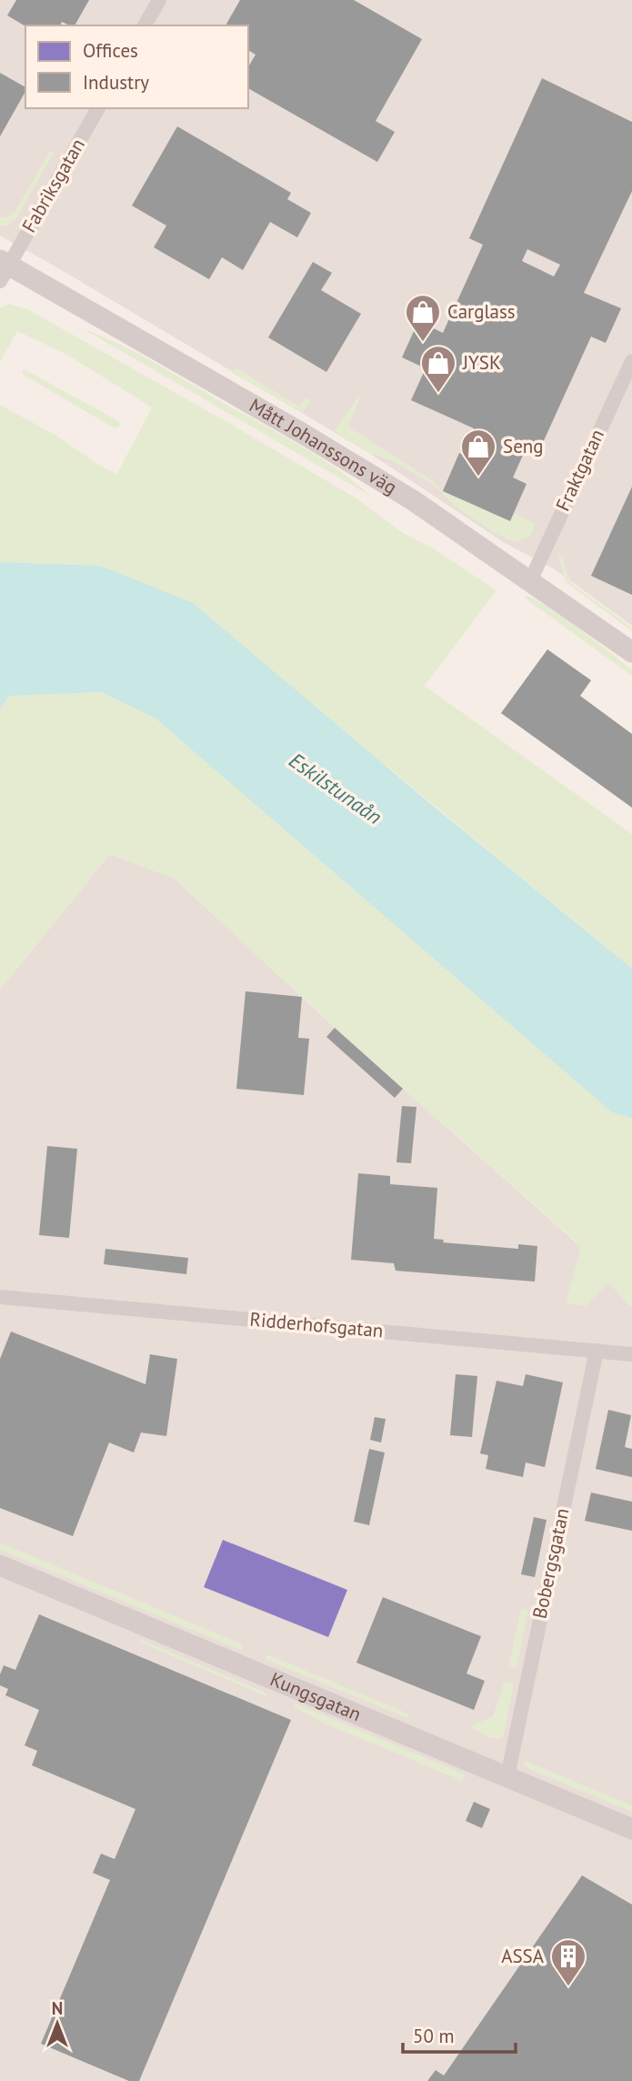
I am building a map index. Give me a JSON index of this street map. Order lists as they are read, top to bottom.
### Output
{
  "streets": {
    "street": [
      "Fabriksgatan",
      "Mått Johanssons väg",
      "Fraktgatan",
      "Ridderhofsgatan",
      "Bobergsgatan",
      "Kungsgatan"
    ]
  },
  "crossings": [
    ["Fabriksgatan", "Mått Johanssons väg"],
    ["Mått Johanssons väg", "Fraktgatan"],
    ["Ridderhofsgatan", "Bobergsgatan"],
    ["Bobergsgatan", "Kungsgatan"]
  ],
  "water": ["Eskilstunaån"],
  "places": {
    "shop": ["Carglass", "JYSK", "Seng"],
    "building": ["ASSA"]
  },
  "legend": ["Offices", "Industry"],
  "scale_bar": "50 m",
  "north": "top"
}
